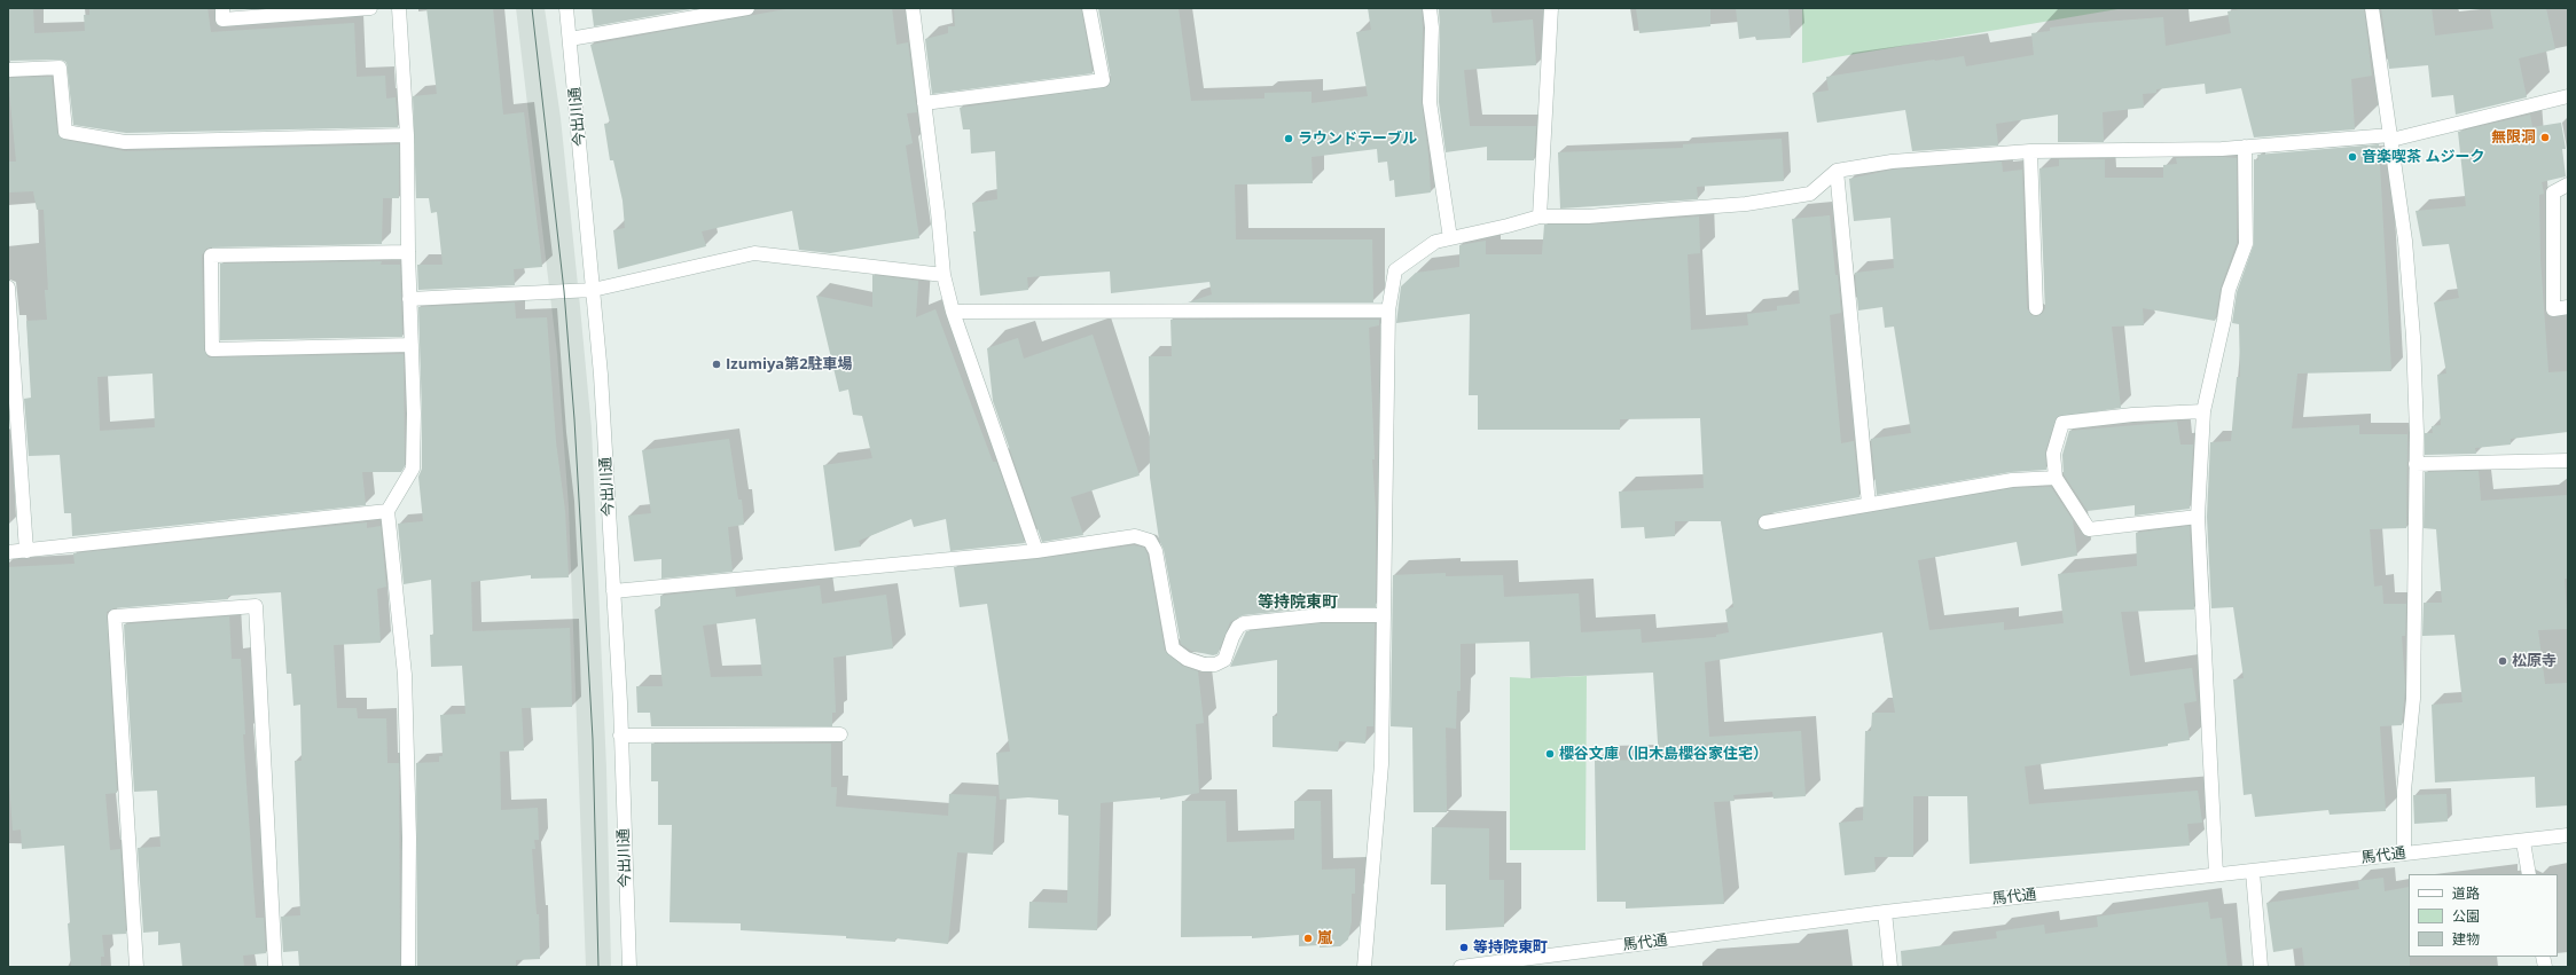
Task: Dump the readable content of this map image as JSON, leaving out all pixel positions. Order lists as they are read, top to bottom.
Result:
{
  "streets": {
    "street": ["今出川通", "馬代通"]
  },
  "districts": ["等持院東町"],
  "places": [
    "無限洞",
    "ラウンドテーブル",
    "音楽喫茶 ムジーク",
    "Izumiya第2駐車場",
    "松原寺",
    "櫻谷文庫（旧木島櫻谷家住宅）",
    "嵐",
    "等持院東町"
  ],
  "legend": ["道路", "公園", "建物"]
}
